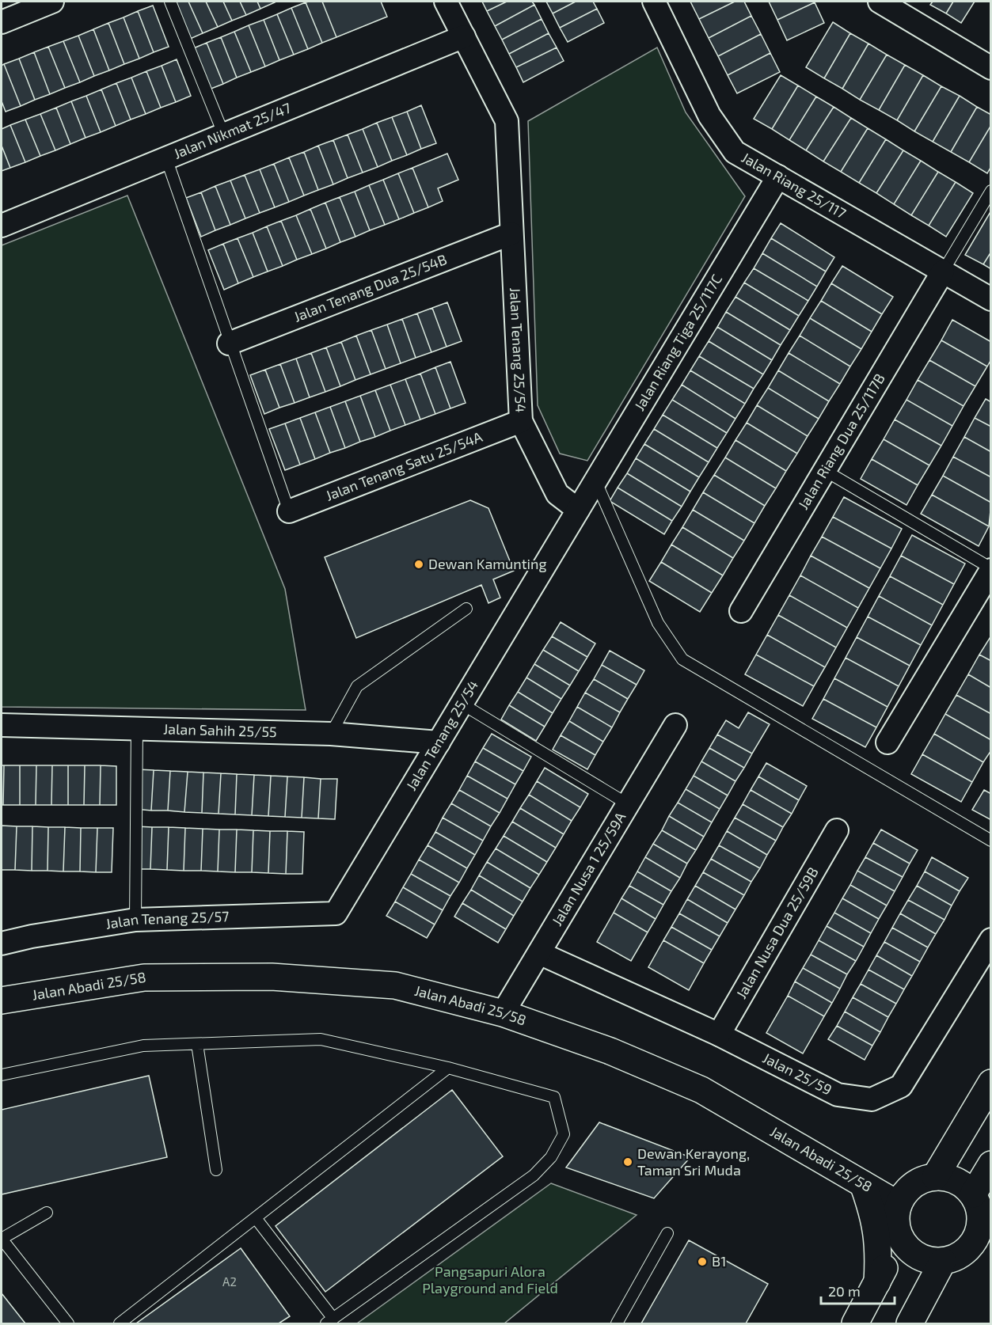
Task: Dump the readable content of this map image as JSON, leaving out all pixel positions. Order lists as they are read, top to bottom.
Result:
{
  "streets": {
    "street": [
      "Jalan Nikmat 25/47",
      "Jalan Riang 25/117",
      "Jalan Tenang Dua 25/54B",
      "Jalan Riang Tiga 25/117C",
      "Jalan Tenang 25/54",
      "Jalan Riang Dua 25/117B",
      "Jalan Tenang Satu 25/54A",
      "Jalan Sahih 25/55",
      "Jalan Nusa 1 25/59A",
      "Jalan Tenang 25/57",
      "Jalan Nusa Dua 25/59B",
      "Jalan Abadi 25/58",
      "Jalan 25/59"
    ]
  },
  "crossings": [
    ["Jalan Nikmat 25/47", "Jalan Tenang 25/54"],
    ["Jalan Riang 25/117", "Jalan Riang Tiga 25/117C"],
    ["Jalan Riang 25/117", "Jalan Riang Dua 25/117B"],
    ["Jalan Tenang Dua 25/54B", "Jalan Tenang 25/54"],
    ["Jalan Riang Tiga 25/117C", "Jalan Tenang 25/54"],
    ["Jalan Tenang 25/54", "Jalan Tenang Satu 25/54A"],
    ["Jalan Tenang 25/54", "Jalan Sahih 25/55"],
    ["Jalan Tenang 25/54", "Jalan Tenang 25/57"],
    ["Jalan Nusa 1 25/59A", "Jalan Abadi 25/58"],
    ["Jalan Nusa 1 25/59A", "Jalan 25/59"],
    ["Jalan Nusa Dua 25/59B", "Jalan 25/59"]
  ],
  "parks": ["Pangsapuri Alora Playground and Field"],
  "places": ["Dewan Kamunting", "Dewan Kerayong, Taman Sri Muda", "B1"],
  "house_numbers": ["A2"],
  "scale_bar": "20 m"
}
